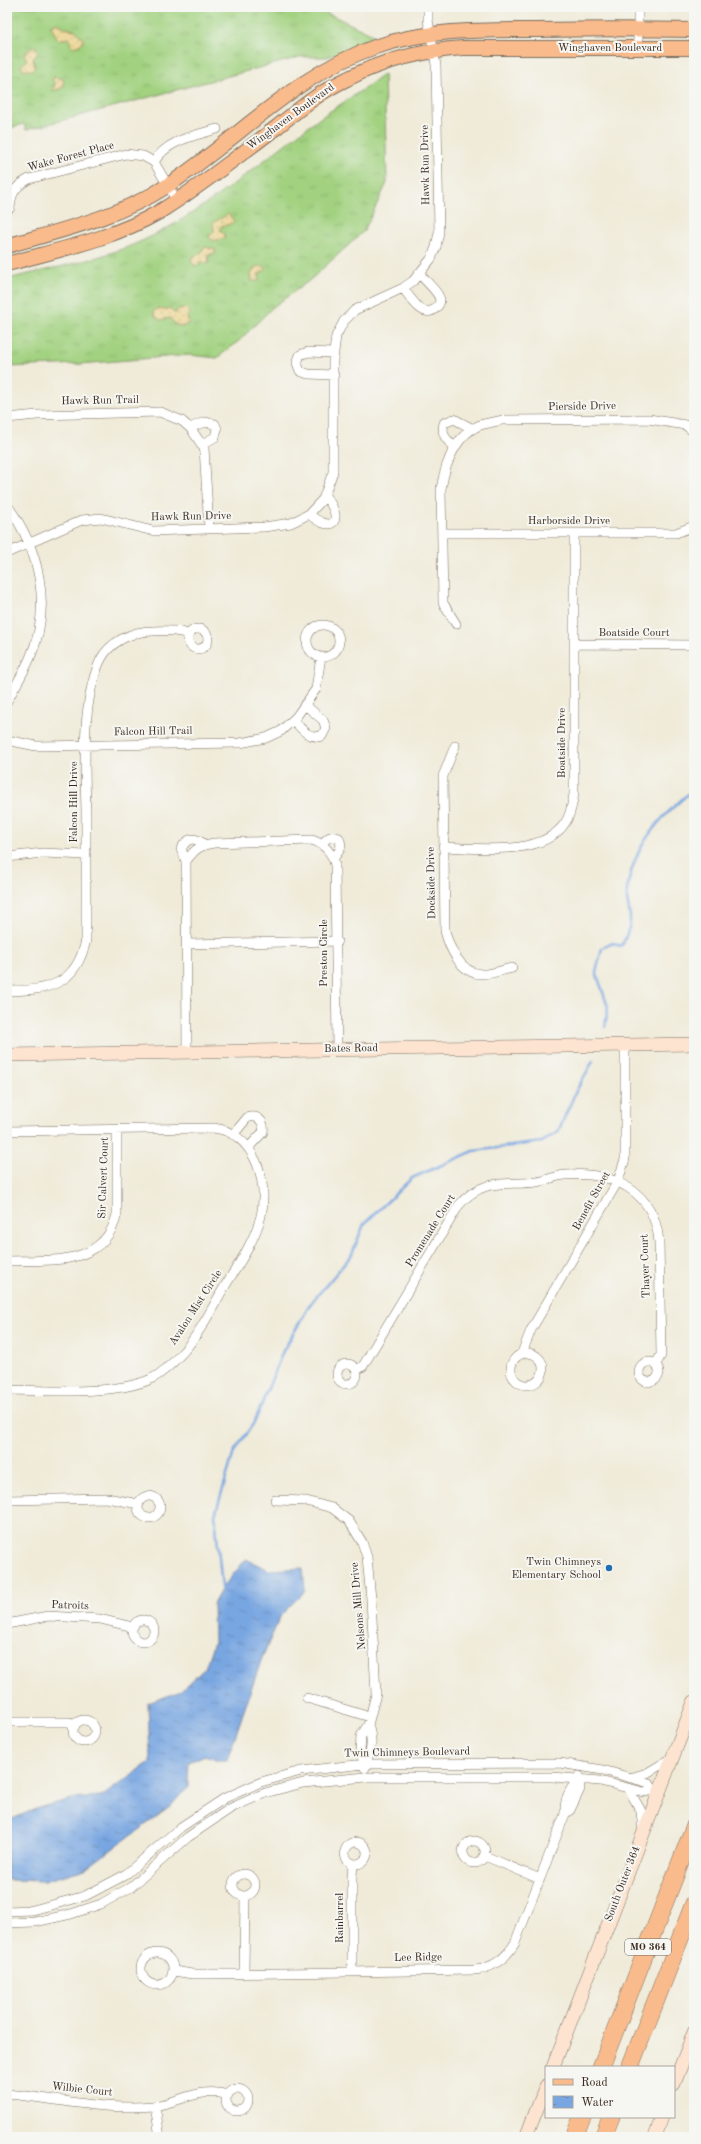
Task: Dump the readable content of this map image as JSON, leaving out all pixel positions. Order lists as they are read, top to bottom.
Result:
{
  "streets": {
    "highway": ["MO 364"],
    "main road": ["Winghaven Boulevard"],
    "street": [
      "Wake Forest Place",
      "Hawk Run Drive",
      "Hawk Run Trail",
      "Pierside Drive",
      "Harborside Drive",
      "Boatside Court",
      "Falcon Hill Trail",
      "Boatside Drive",
      "Falcon Hill Drive",
      "Dockside Drive",
      "Preston Circle",
      "Bates Road",
      "Sir Calvert Court",
      "Benefit Street",
      "Promenade Court",
      "Thayer Court",
      "Avalon Mist Circle",
      "Patroits",
      "Nelsons Mill Drive",
      "Twin Chimneys Boulevard",
      "South Outer 364",
      "Rainbarrel",
      "Lee Ridge",
      "Wilbie Court"
    ]
  },
  "crossings": [
    ["Winghaven Boulevard", "Hawk Run Drive"],
    ["Hawk Run Drive", "Hawk Run Trail"],
    ["Pierside Drive", "Harborside Drive"],
    ["Harborside Drive", "Boatside Drive"],
    ["Boatside Court", "Boatside Drive"],
    ["Falcon Hill Trail", "Falcon Hill Drive"],
    ["Boatside Drive", "Dockside Drive"],
    ["Preston Circle", "Bates Road"],
    ["Bates Road", "Benefit Street"],
    ["Sir Calvert Court", "Avalon Mist Circle"],
    ["Benefit Street", "Promenade Court"],
    ["Benefit Street", "Thayer Court"],
    ["Promenade Court", "Thayer Court"],
    ["Nelsons Mill Drive", "Twin Chimneys Boulevard"],
    ["Twin Chimneys Boulevard", "South Outer 364"],
    ["Twin Chimneys Boulevard", "Lee Ridge"],
    ["Rainbarrel", "Lee Ridge"]
  ],
  "places": ["Twin Chimneys Elementary School"],
  "legend": ["Road", "Water"]
}
